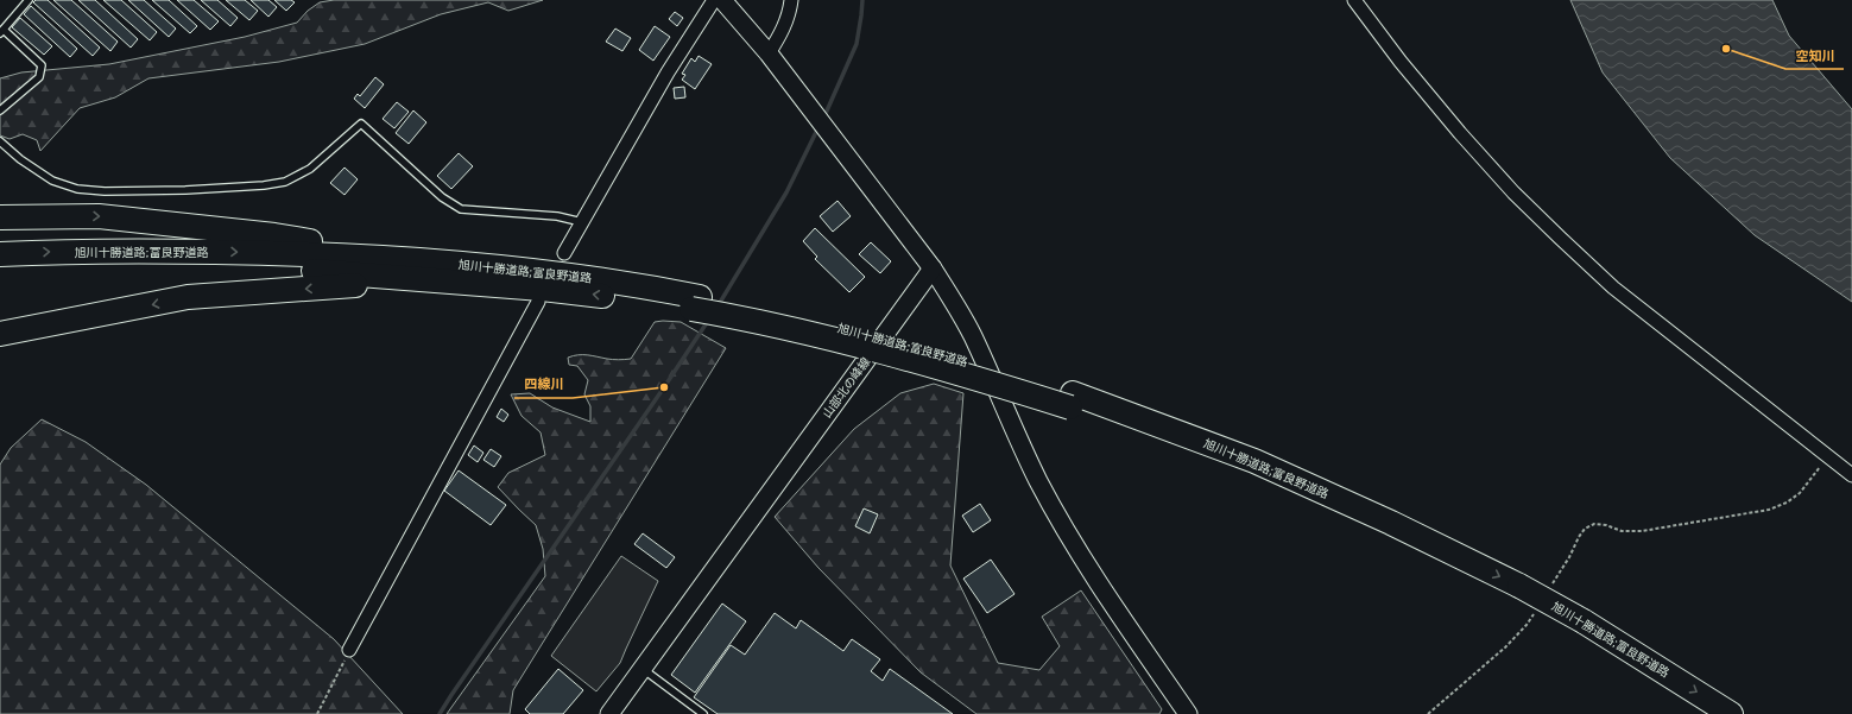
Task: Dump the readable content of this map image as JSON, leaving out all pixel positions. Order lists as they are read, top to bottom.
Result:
{
  "streets": {
    "highway": ["旭川十勝道路;富良野道路"],
    "main road": ["山部北の峰線"]
  },
  "places": ["空知川", "四線川"]
}
